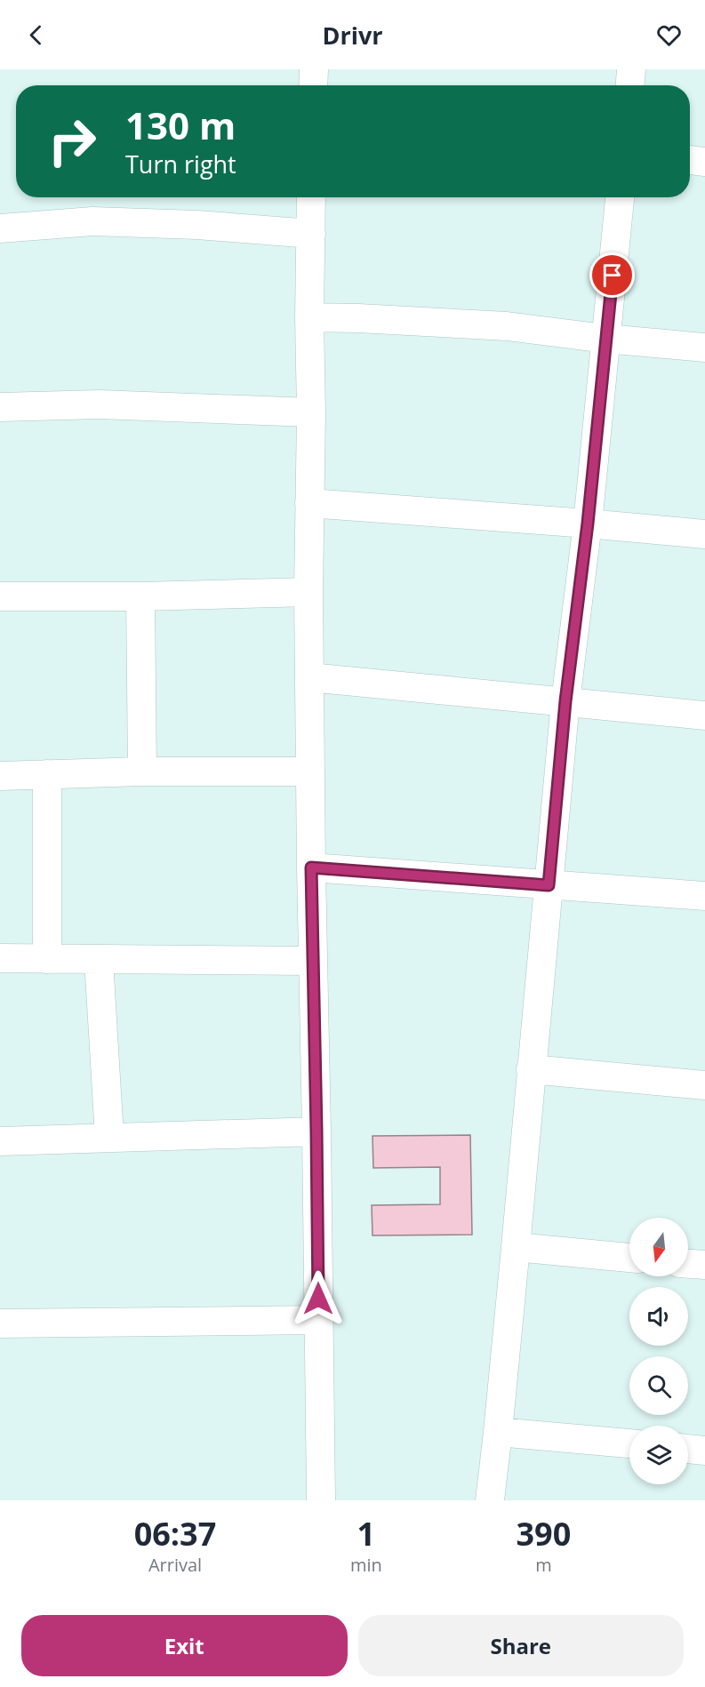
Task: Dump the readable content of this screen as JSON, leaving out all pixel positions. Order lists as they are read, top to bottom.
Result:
{
  "north": "bottom",
  "page": {
    "header": "Drivr",
    "turn": ["130 m", "Turn right"],
    "eta": [
      "06:37",
      "Arrival",
      "1",
      "min",
      "390",
      "m"
    ],
    "buttons": ["Exit", "Share"]
  }
}
